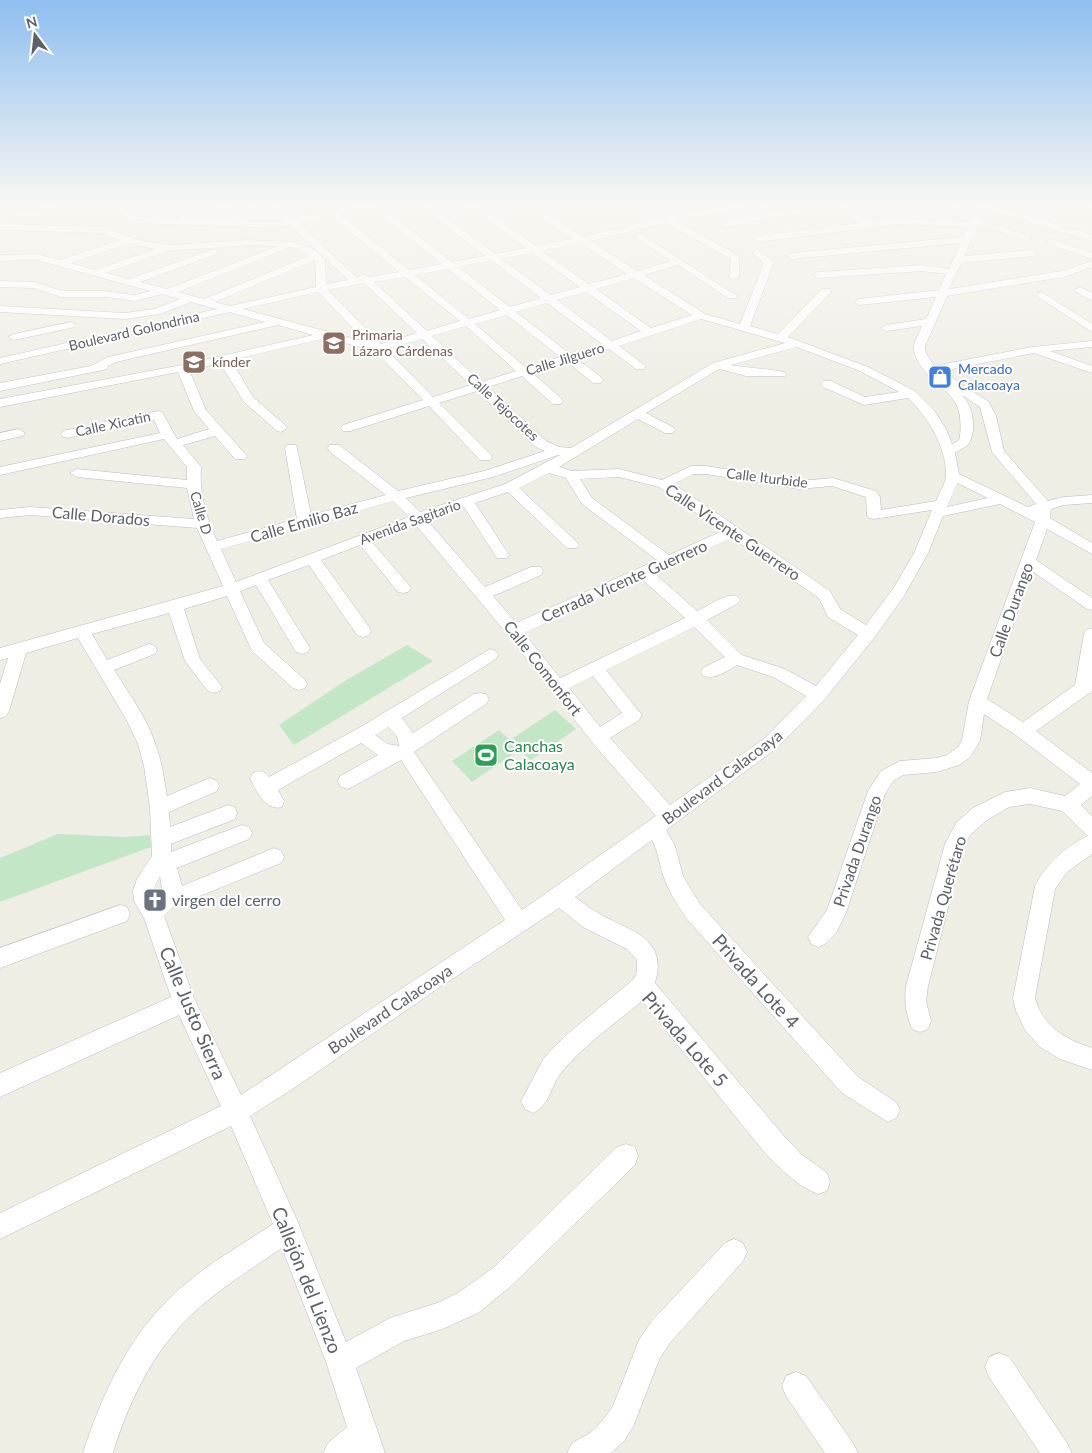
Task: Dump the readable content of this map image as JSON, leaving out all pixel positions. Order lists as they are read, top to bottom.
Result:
{
  "streets": {
    "street": [
      "Boulevard Golondrina",
      "Calle Jilguero",
      "Calle Tejocotes",
      "Calle Xicatin",
      "Calle Iturbide",
      "Calle D",
      "Calle Dorados",
      "Calle Emilio Baz",
      "Avenida Sagitario",
      "Calle Vicente Guerrero",
      "Cerrada Vicente Guerrero",
      "Calle Durango",
      "Calle Comonfort",
      "Boulevard Calacoaya",
      "Privada Durango",
      "Privada Querétaro",
      "Privada Lote 4",
      "Calle Justo Sierra",
      "Privada Lote 5",
      "Callejón del Lienzo"
    ]
  },
  "crossings": [
    ["Boulevard Golondrina", "Calle Tejocotes"],
    ["Calle Jilguero", "Calle Tejocotes"],
    ["Calle Tejocotes", "Calle Emilio Baz"],
    ["Calle Xicatin", "Calle D"],
    ["Calle Iturbide", "Calle Vicente Guerrero"],
    ["Calle Iturbide", "Boulevard Calacoaya"],
    ["Calle D", "Calle Dorados"],
    ["Calle D", "Calle Emilio Baz"],
    ["Calle D", "Avenida Sagitario"],
    ["Calle Emilio Baz", "Calle Comonfort"],
    ["Avenida Sagitario", "Calle Vicente Guerrero"],
    ["Avenida Sagitario", "Calle Comonfort"],
    ["Avenida Sagitario", "Calle Justo Sierra"],
    ["Calle Vicente Guerrero", "Cerrada Vicente Guerrero"],
    ["Calle Vicente Guerrero", "Boulevard Calacoaya"],
    ["Cerrada Vicente Guerrero", "Calle Comonfort"],
    ["Calle Durango", "Privada Durango"],
    ["Calle Comonfort", "Boulevard Calacoaya"],
    ["Calle Comonfort", "Privada Lote 4"],
    ["Boulevard Calacoaya", "Privada Lote 4"],
    ["Boulevard Calacoaya", "Calle Justo Sierra"],
    ["Boulevard Calacoaya", "Callejón del Lienzo"],
    ["Calle Justo Sierra", "Callejón del Lienzo"]
  ],
  "places": {
    "school or university": ["Primaria Lázaro Cárdenas", "kínder"],
    "shop": ["Mercado Calacoaya"],
    "sports": ["Canchas Calacoaya"],
    "church": ["virgen del cerro"]
  },
  "north": "top"
}
